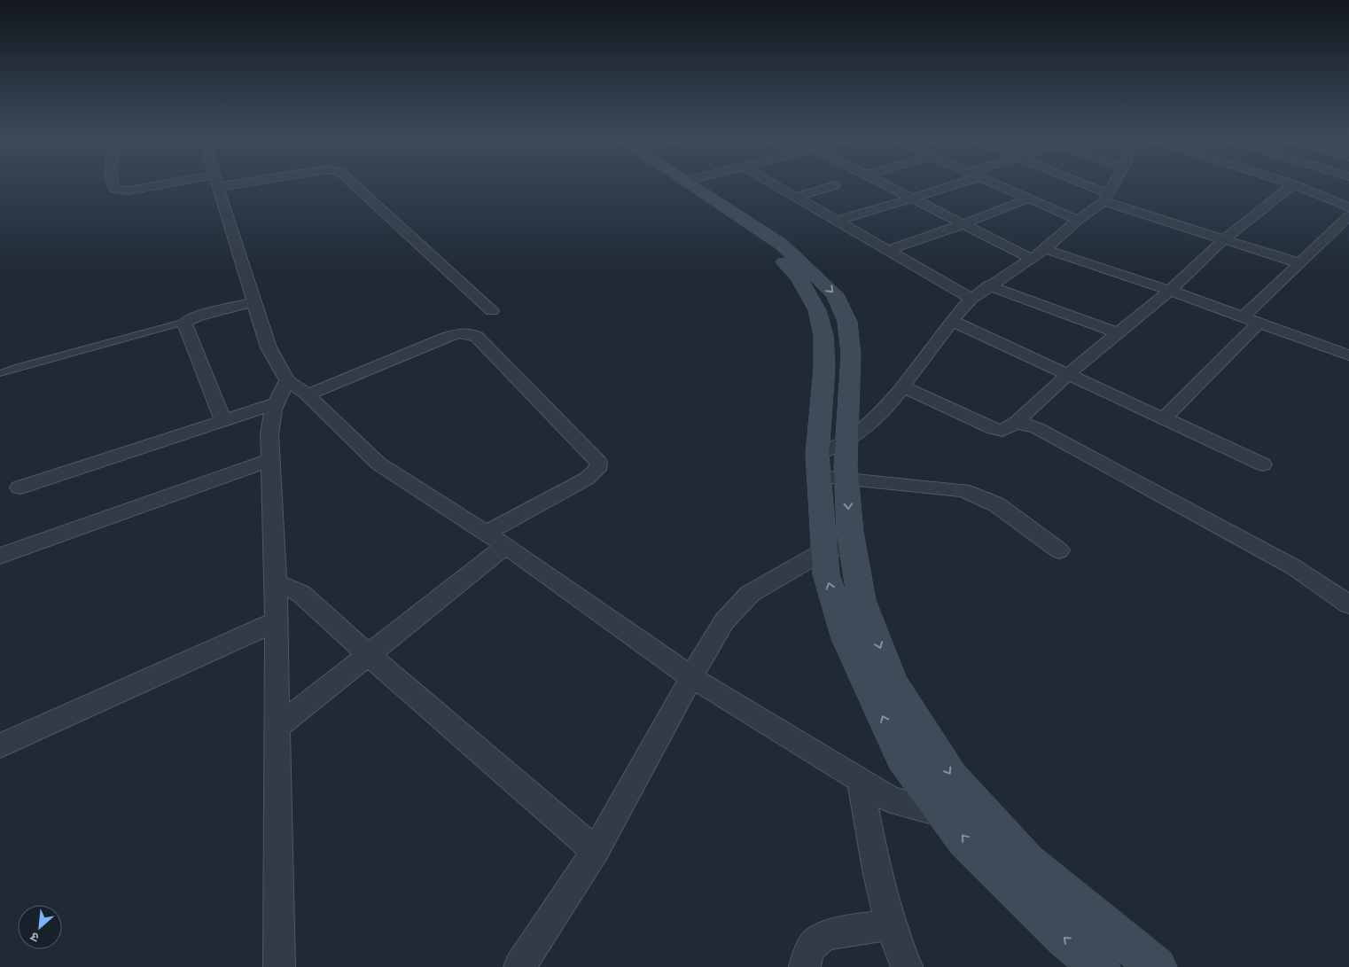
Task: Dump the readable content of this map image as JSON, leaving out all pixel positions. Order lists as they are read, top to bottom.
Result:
{
  "north": "bottom left"
}
